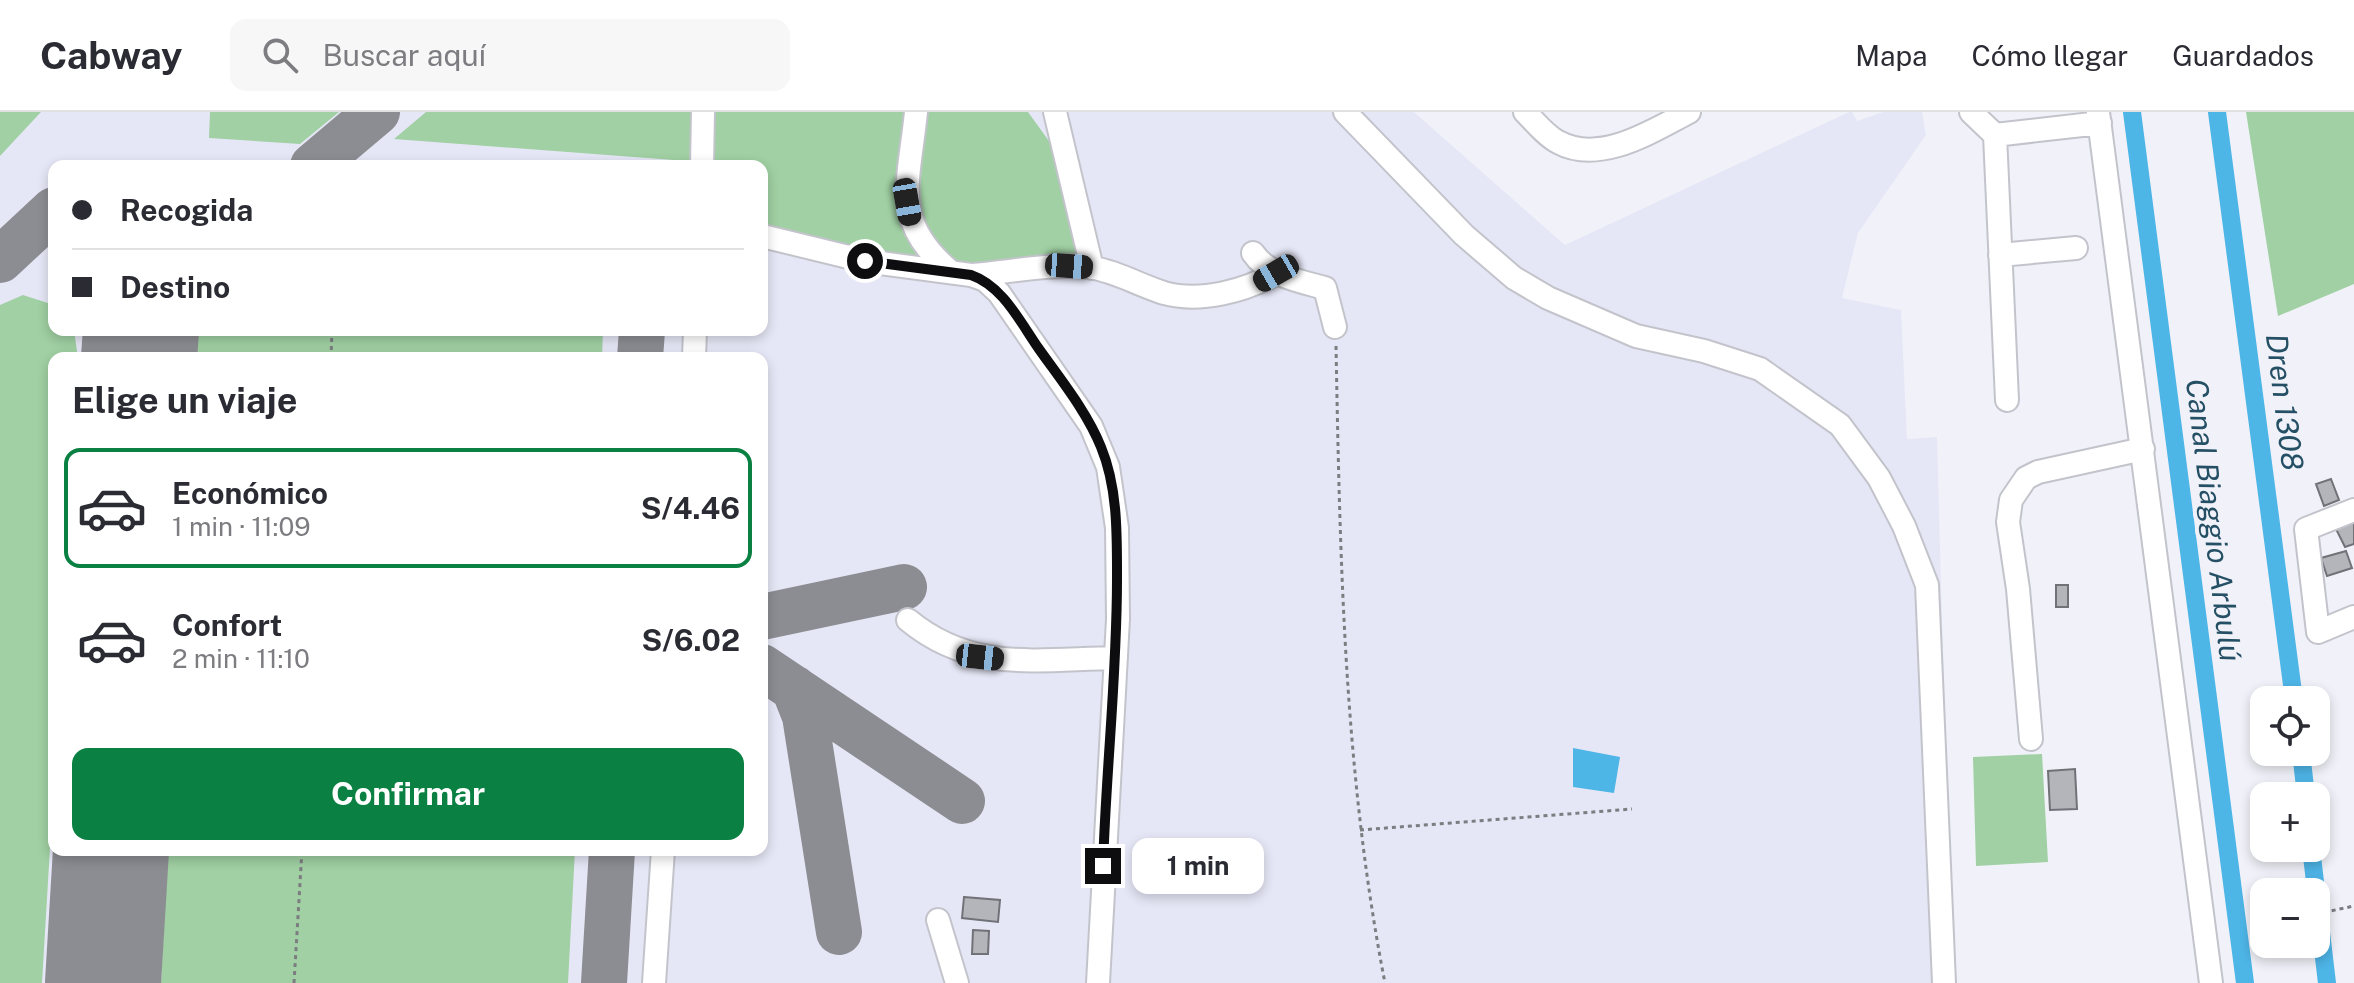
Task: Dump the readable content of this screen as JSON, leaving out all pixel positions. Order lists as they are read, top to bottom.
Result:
{
  "water": ["Dren 1308", "Canal Biaggio Arbulú"],
  "page": {
    "header": "Cabway",
    "search": "Buscar aquí",
    "nav": ["Mapa", "Cómo llegar", "Guardados"],
    "banner": ["Recogida", "Destino"],
    "heading": "Elige un viaje",
    "list": [
      {
        "name": "Económico",
        "note": "1 min · 11:09",
        "value": "S/4.46"
      },
      {
        "name": "Confort",
        "note": "2 min · 11:10",
        "value": "S/6.02"
      }
    ],
    "map_buttons": ["+", "−"],
    "buttons": "Confirmar",
    "bubble": "1 min"
  }
}
